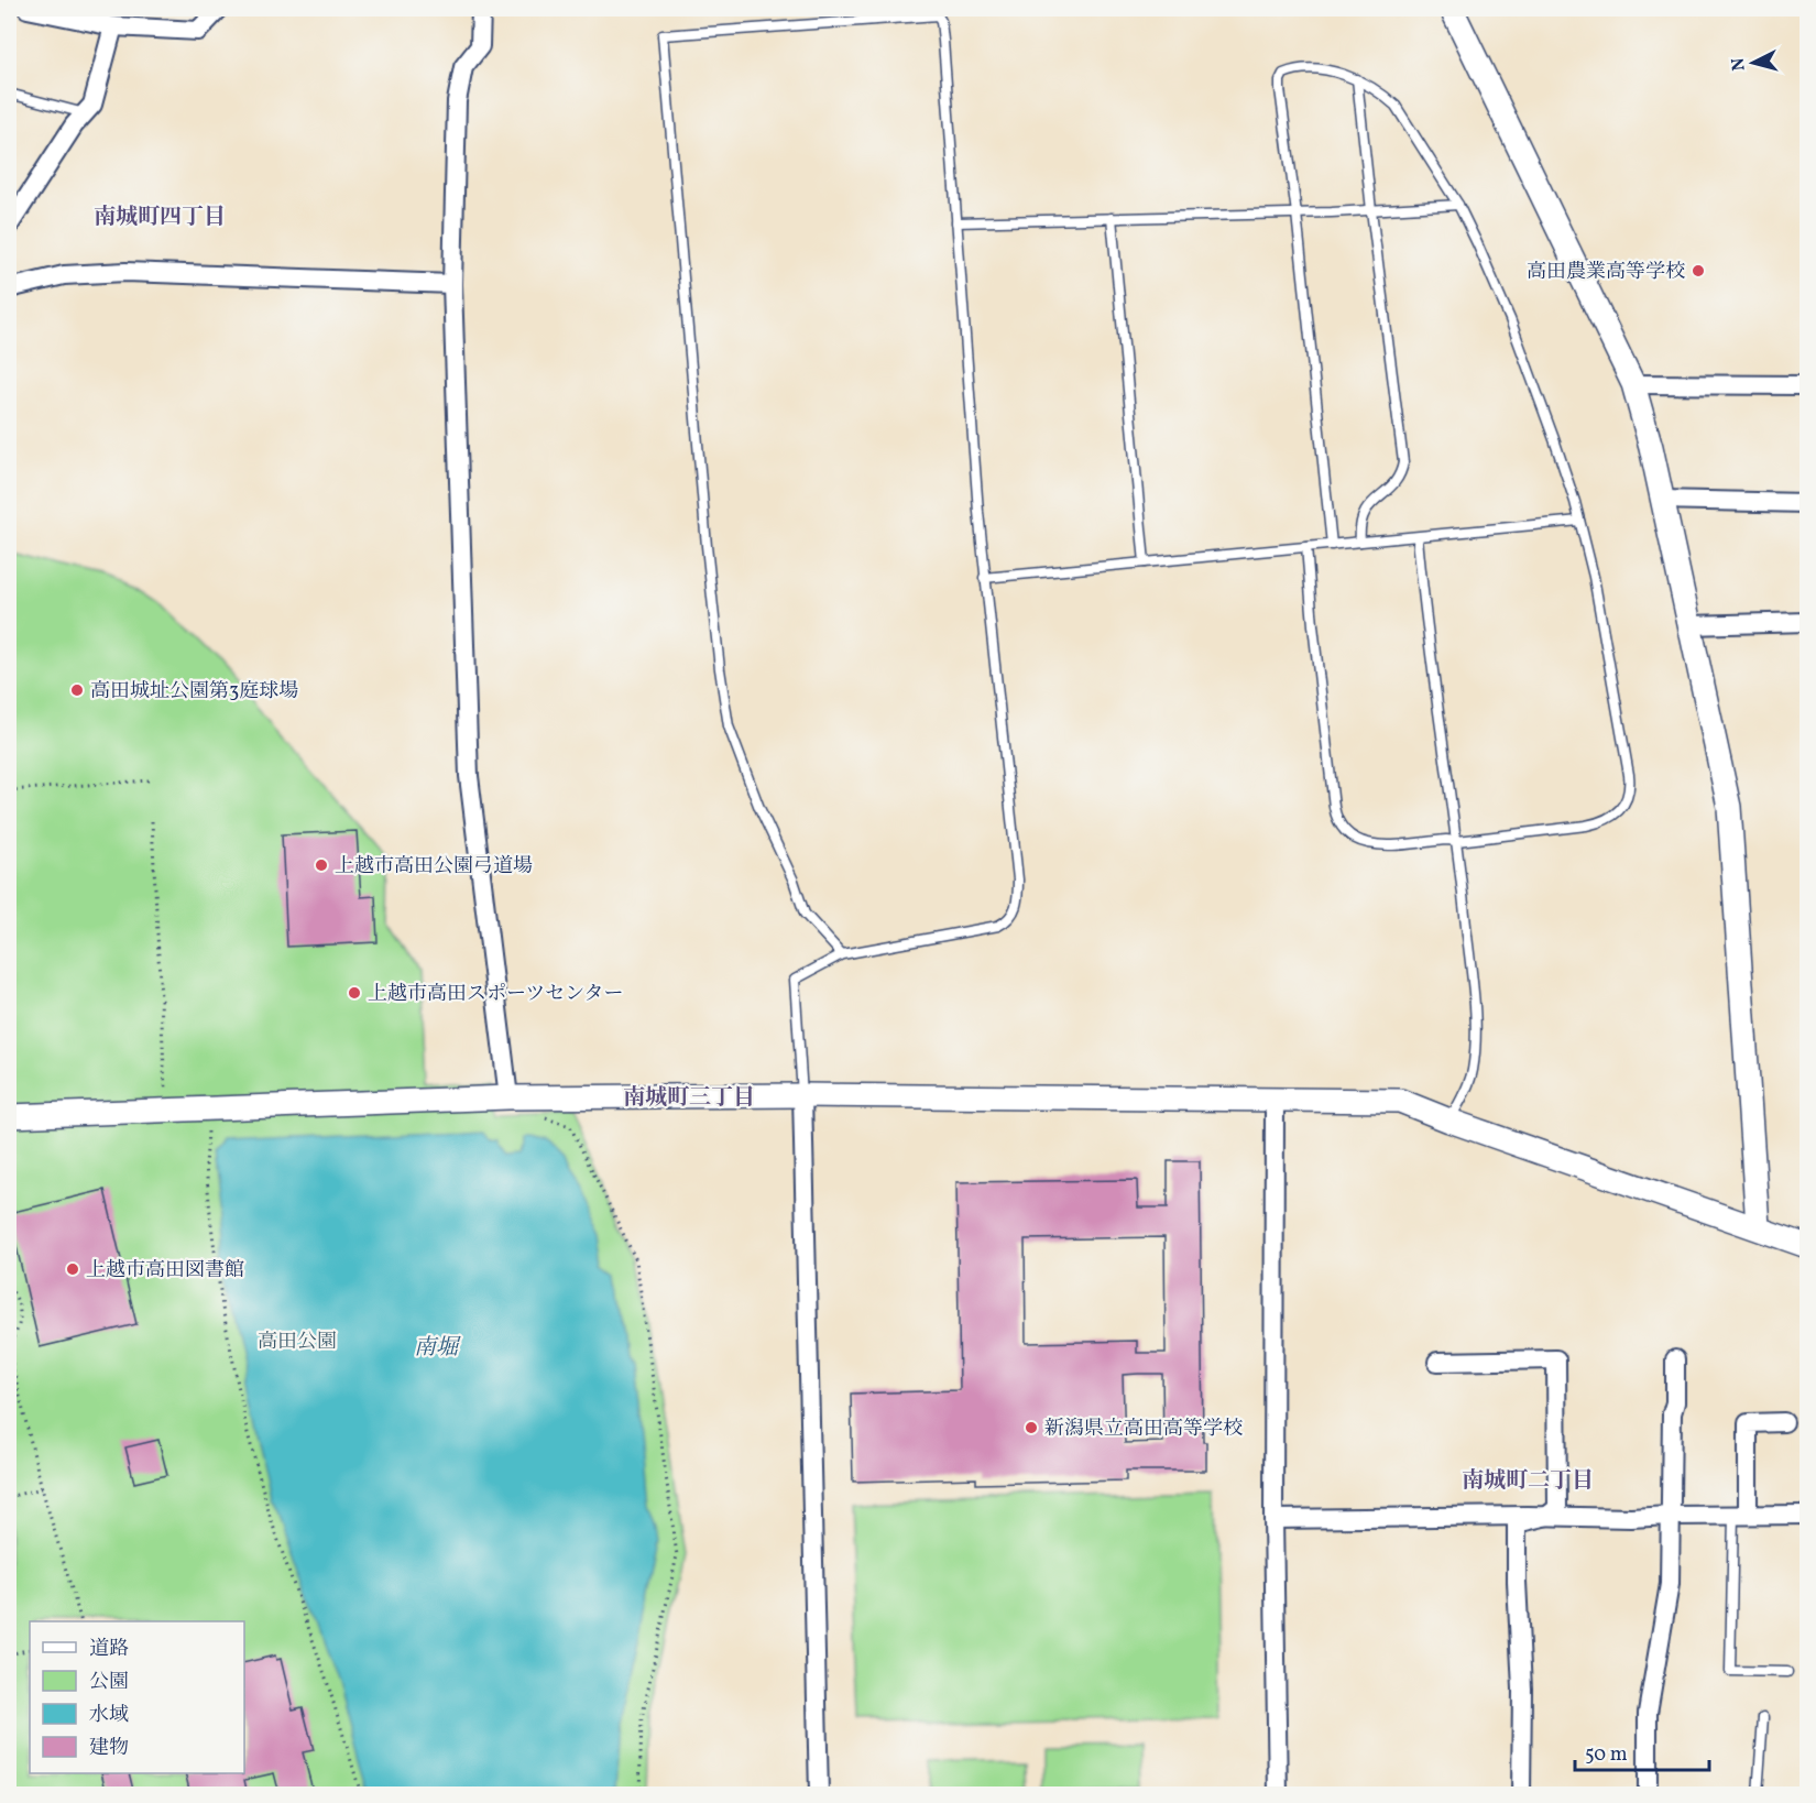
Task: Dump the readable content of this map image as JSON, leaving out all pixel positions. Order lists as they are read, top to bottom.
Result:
{
  "districts": ["南城町四丁目", "南城町三丁目", "南城町二丁目"],
  "water": ["南堀"],
  "parks": ["高田公園"],
  "places": [
    "高田農業高等学校",
    "高田城址公園第3庭球場",
    "上越市高田公園弓道場",
    "上越市高田スポーツセンター",
    "上越市高田図書館",
    "新潟県立高田高等学校"
  ],
  "legend": [
    "道路",
    "公園",
    "水域",
    "建物"
  ],
  "scale_bar": "50 m",
  "north": "left"
}
